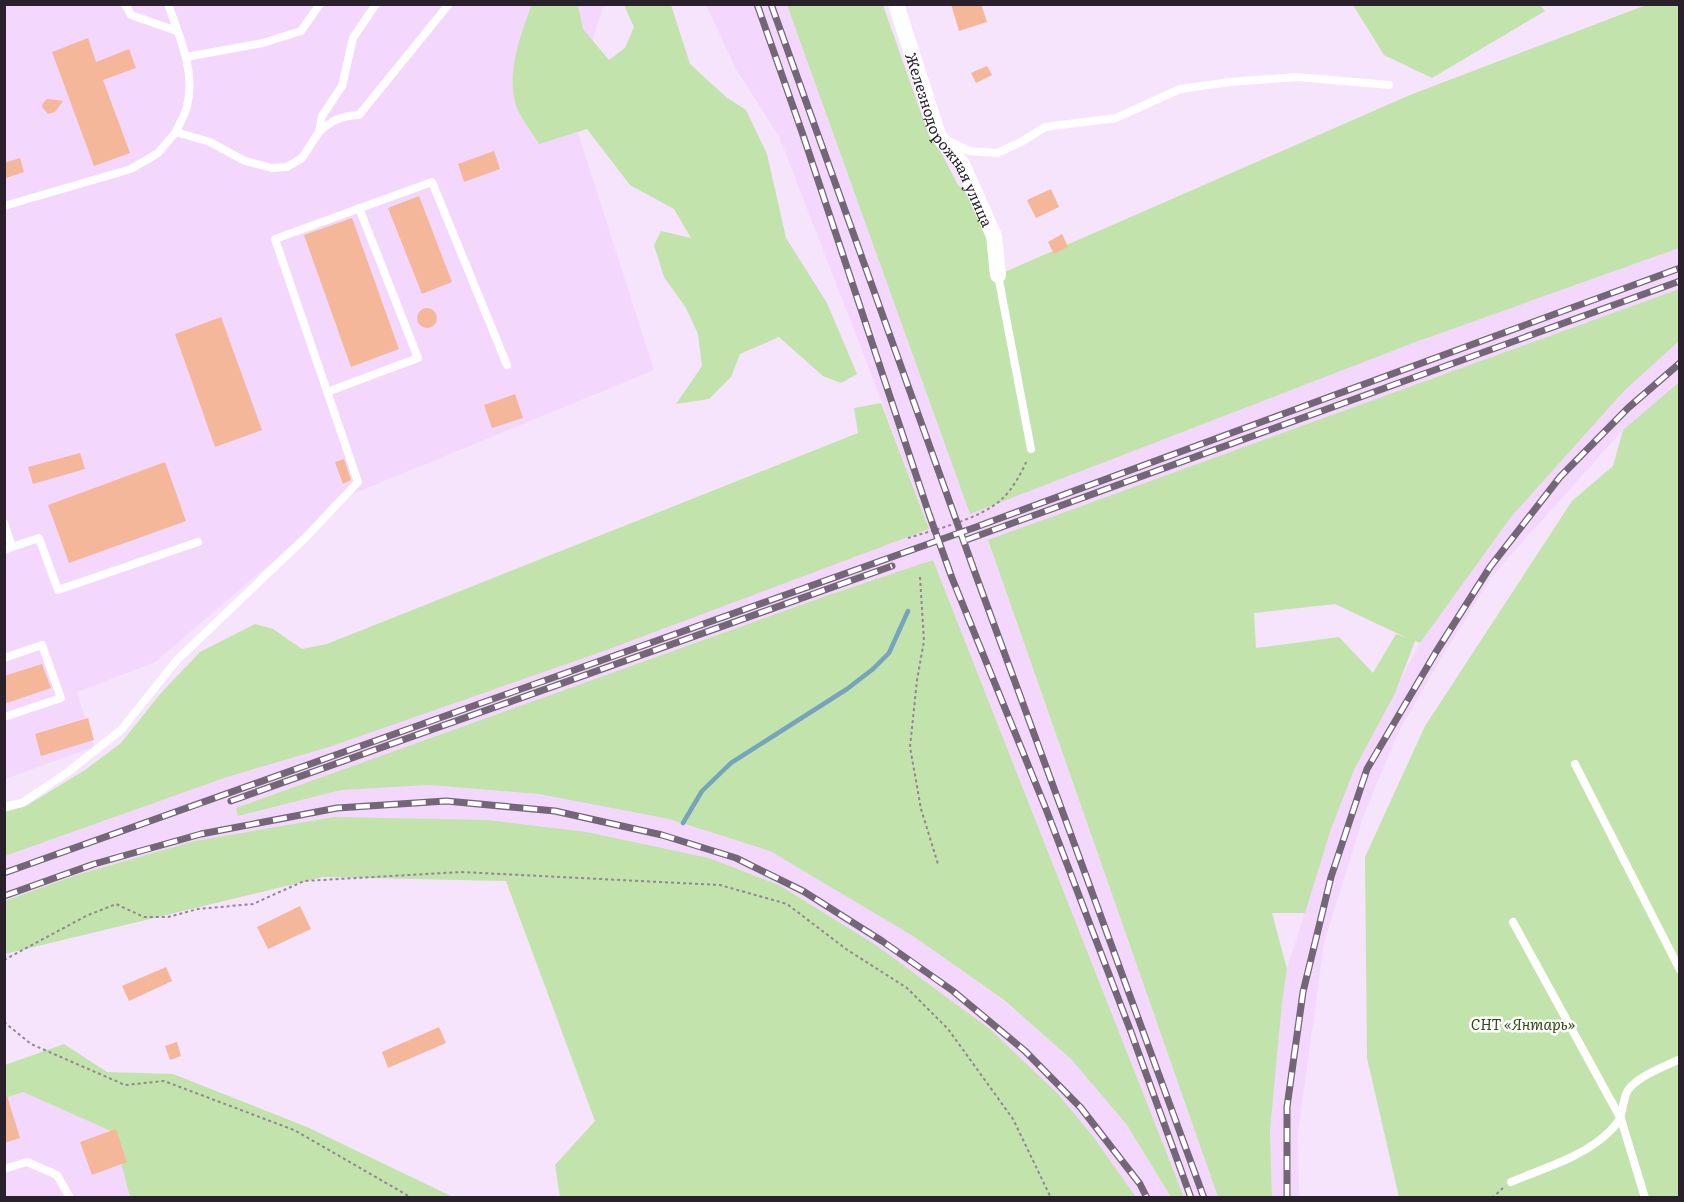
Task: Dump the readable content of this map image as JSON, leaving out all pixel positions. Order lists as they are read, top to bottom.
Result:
{
  "streets": {
    "street": ["Железнодорожная улица"]
  },
  "parks": ["СНТ «Янтарь»"]
}
